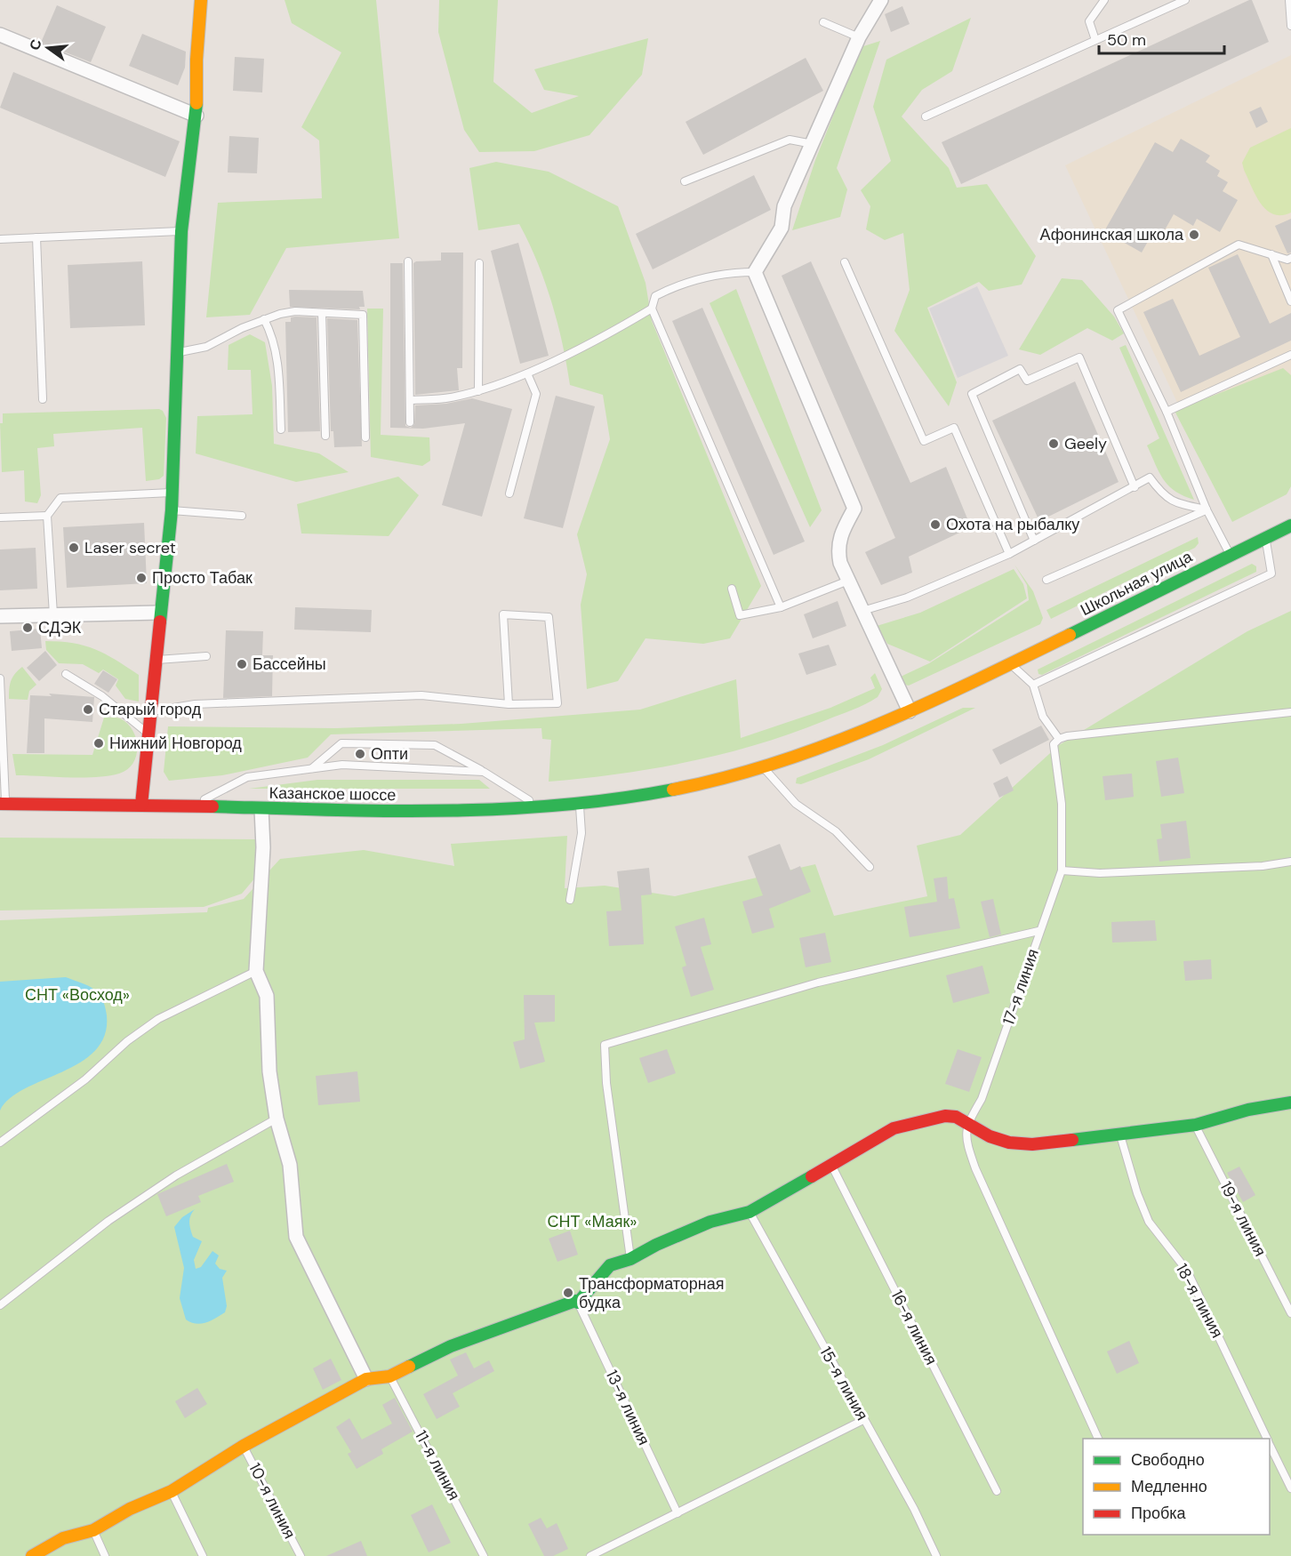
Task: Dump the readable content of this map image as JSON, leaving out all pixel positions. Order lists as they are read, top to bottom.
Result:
{
  "streets": {
    "street": ["Школьная улица", "Казанское шоссе"],
    "lane": [
      "17-я линия",
      "19-я линия",
      "18-я линия",
      "16-я линия",
      "15-я линия",
      "13-я линия",
      "11-я линия",
      "10-я линия"
    ]
  },
  "crossings": [
    ["Школьная улица", "Казанское шоссе"]
  ],
  "parks": ["СНТ «Восход»", "СНТ «Маяк»"],
  "places": [
    "Афонинская школа",
    "Geely",
    "Охота на рыбалку",
    "Laser secret",
    "Просто Табак",
    "СДЭК",
    "Бассейны",
    "Старый город",
    "Нижний Новгород",
    "Опти",
    "Трансформаторная будка"
  ],
  "legend": ["Свободно", "Медленно", "Пробка"],
  "scale_bar": "50 m",
  "north": "left"
}
